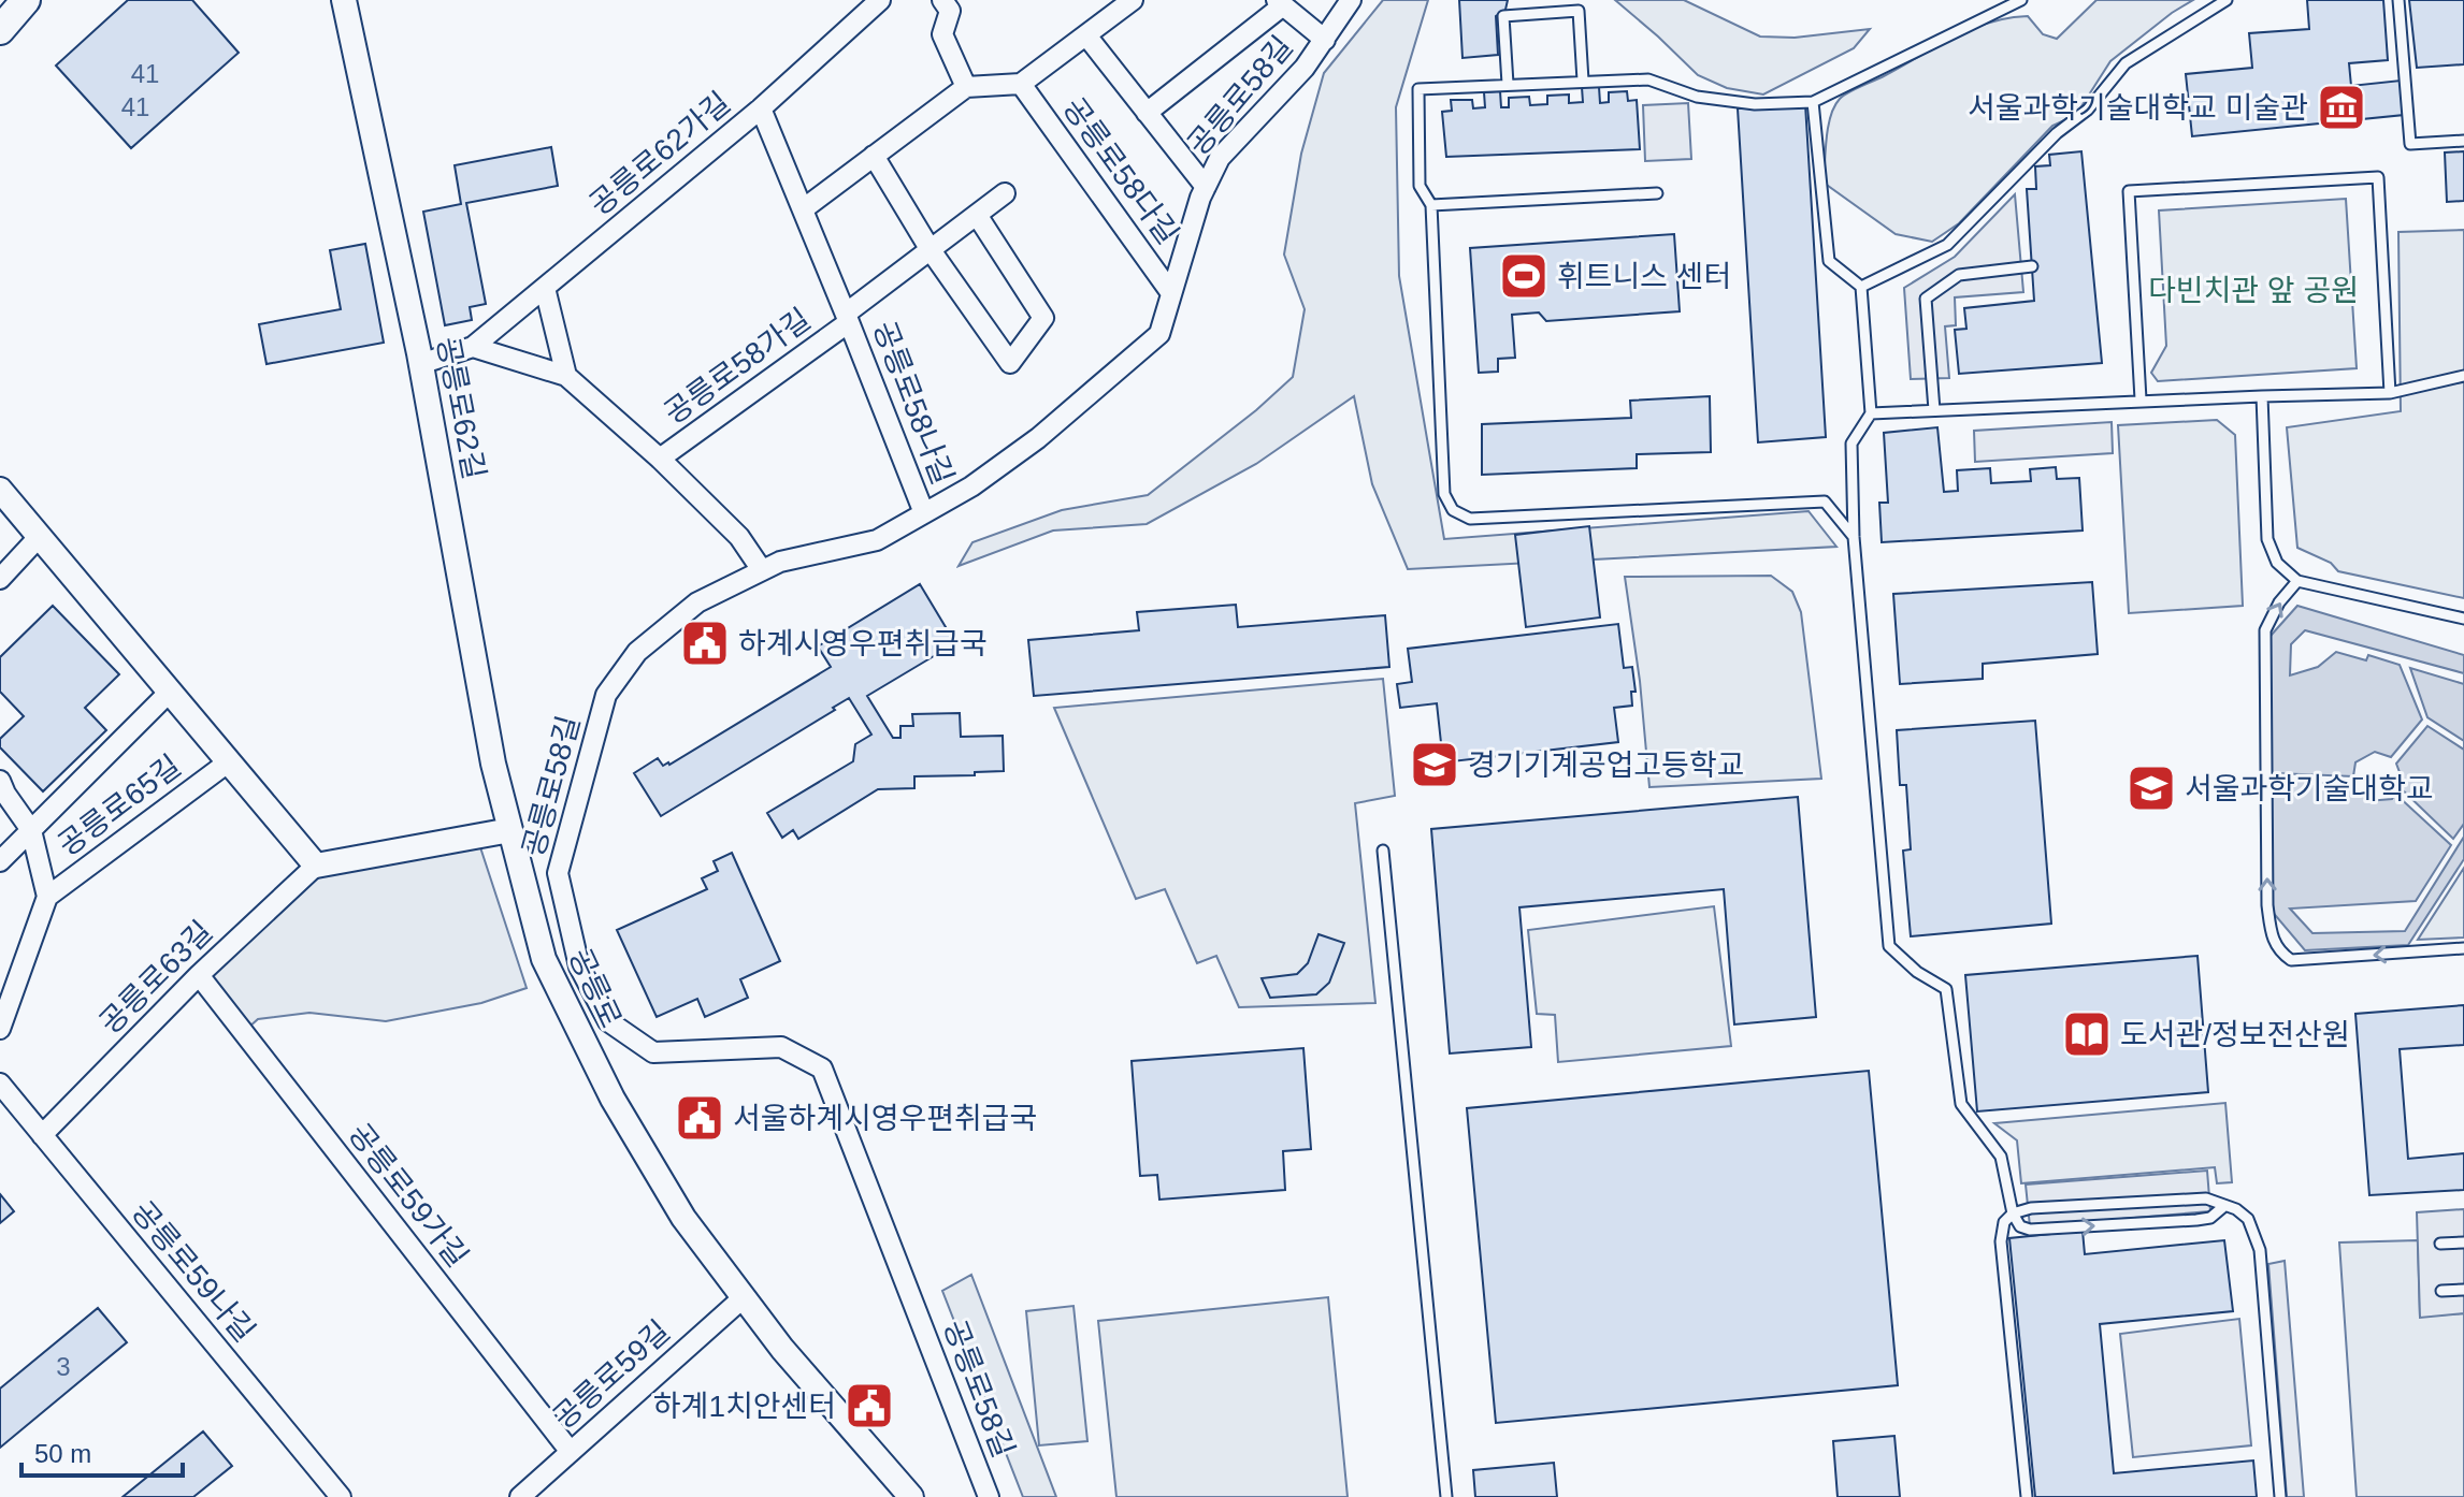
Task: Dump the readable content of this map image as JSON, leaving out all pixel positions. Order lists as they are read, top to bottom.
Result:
{
  "streets": {
    "street": [
      "공릉로58길",
      "공릉로62가길",
      "공릉로58다길",
      "공릉로58가길",
      "공릉로58나길",
      "공릉로62길",
      "공릉로65길",
      "공릉로63길",
      "공릉로",
      "공릉로59가길",
      "공릉로59나길",
      "공릉로59길"
    ]
  },
  "crossings": [
    ["공릉로58길", "공릉로58다길"],
    ["공릉로58길", "공릉로58가길"],
    ["공릉로58길", "공릉로58나길"],
    ["공릉로62가길", "공릉로58나길"],
    ["공릉로62가길", "공릉로62길"],
    ["공릉로58가길", "공릉로58나길"],
    ["공릉로62길", "공릉로"],
    ["공릉로63길", "공릉로59가길"],
    ["공릉로63길", "공릉로59나길"],
    ["공릉로", "공릉로59길"],
    ["공릉로59가길", "공릉로59길"]
  ],
  "parks": ["다빈치관 앞 공원"],
  "places": {
    "museum": ["서울과학기술대학교 미술관"],
    "sports": ["휘트니스 센터"],
    "public building": ["하계시영우편취급국", "서울하계시영우편취급국", "하계1치안센터"],
    "school or university": ["경기기계공업고등학교", "서울과학기술대학교"],
    "library": ["도서관/정보전산원"]
  },
  "house_numbers": ["41", "41", "3"],
  "scale_bar": "50 m"
}
